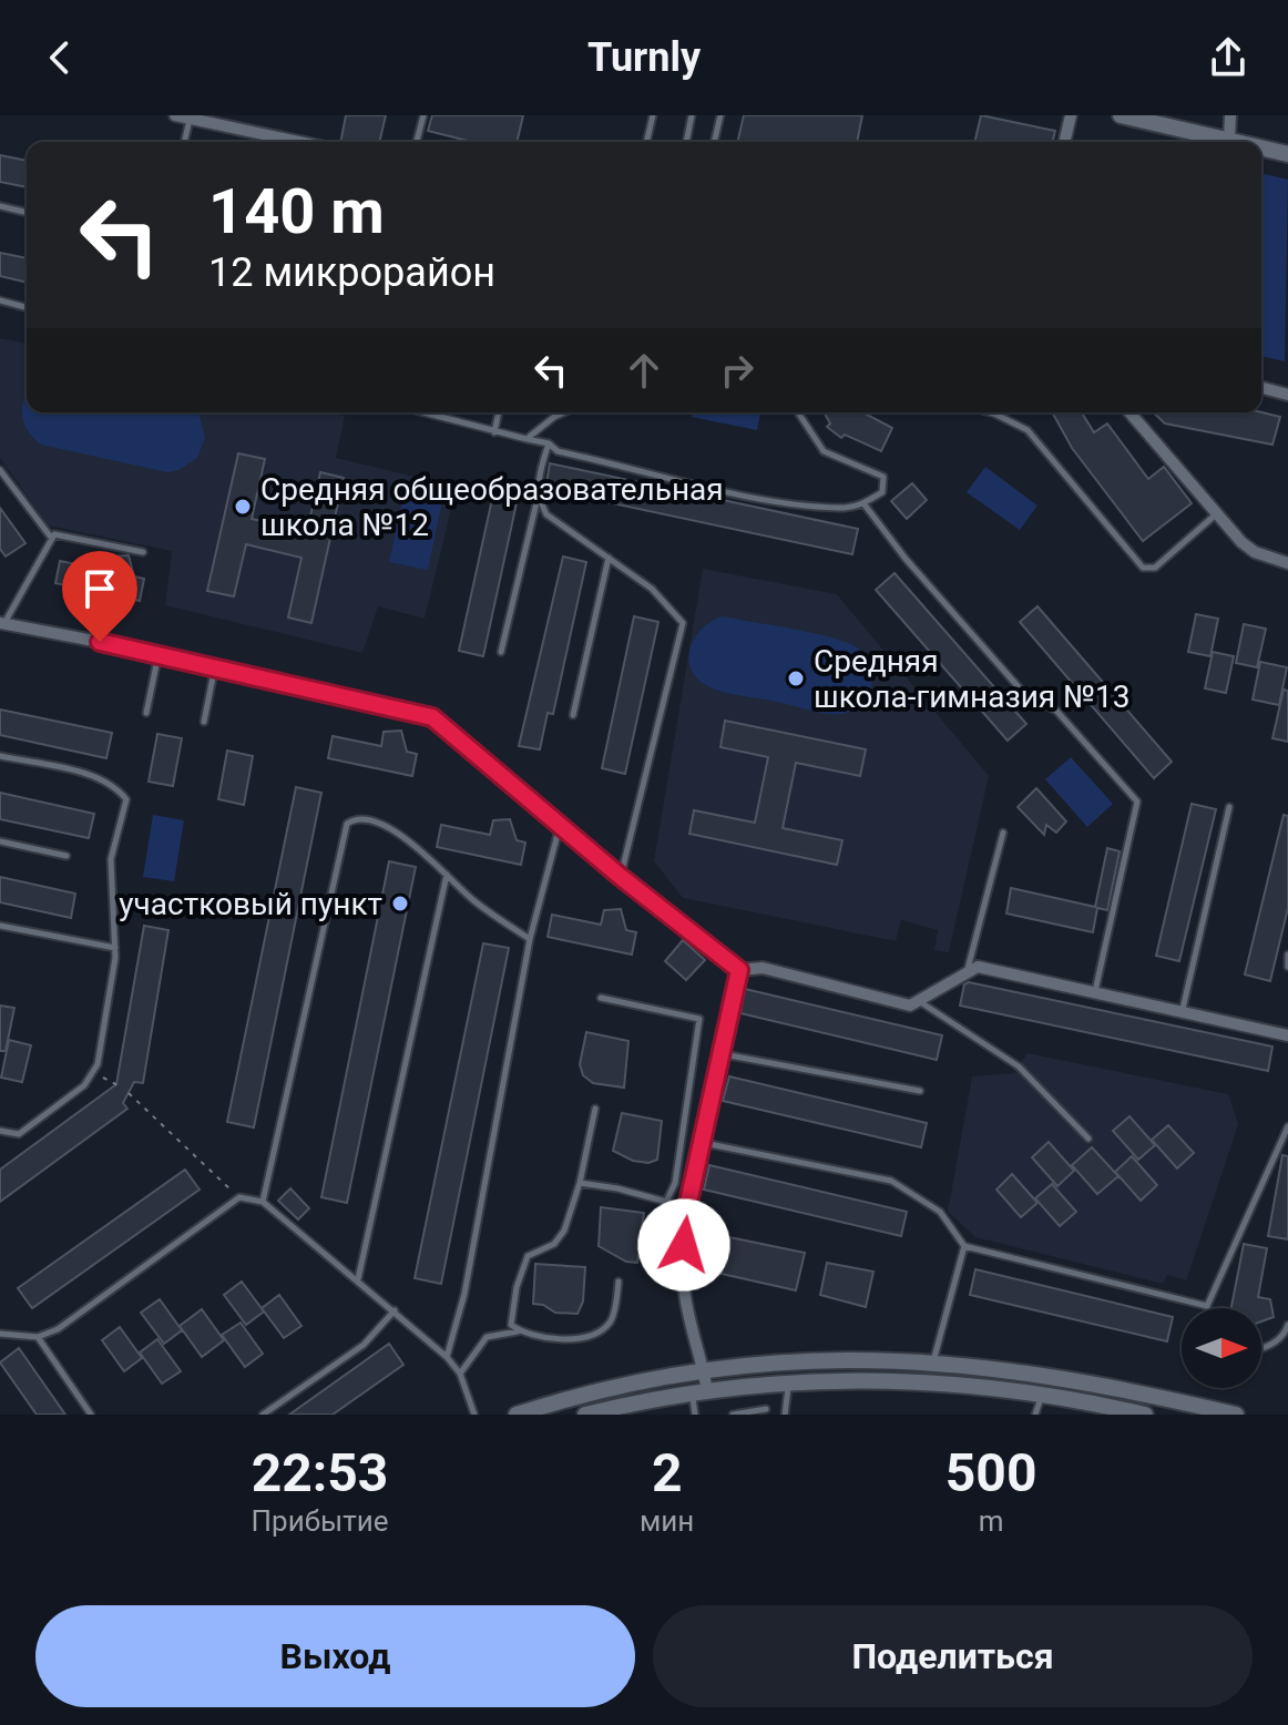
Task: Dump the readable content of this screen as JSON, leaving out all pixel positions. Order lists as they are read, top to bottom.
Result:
{
  "places": ["Средняя общеобразовательная школа №12", "Средняя школа-гимназия №13", "участковый пункт"],
  "north": "right",
  "page": {
    "header": "Turnly",
    "turn": ["140 m", "12 микрорайон"],
    "eta": [
      "22:53",
      "Прибытие",
      "2",
      "мин",
      "500",
      "m"
    ],
    "buttons": ["Выход", "Поделиться"]
  }
}
